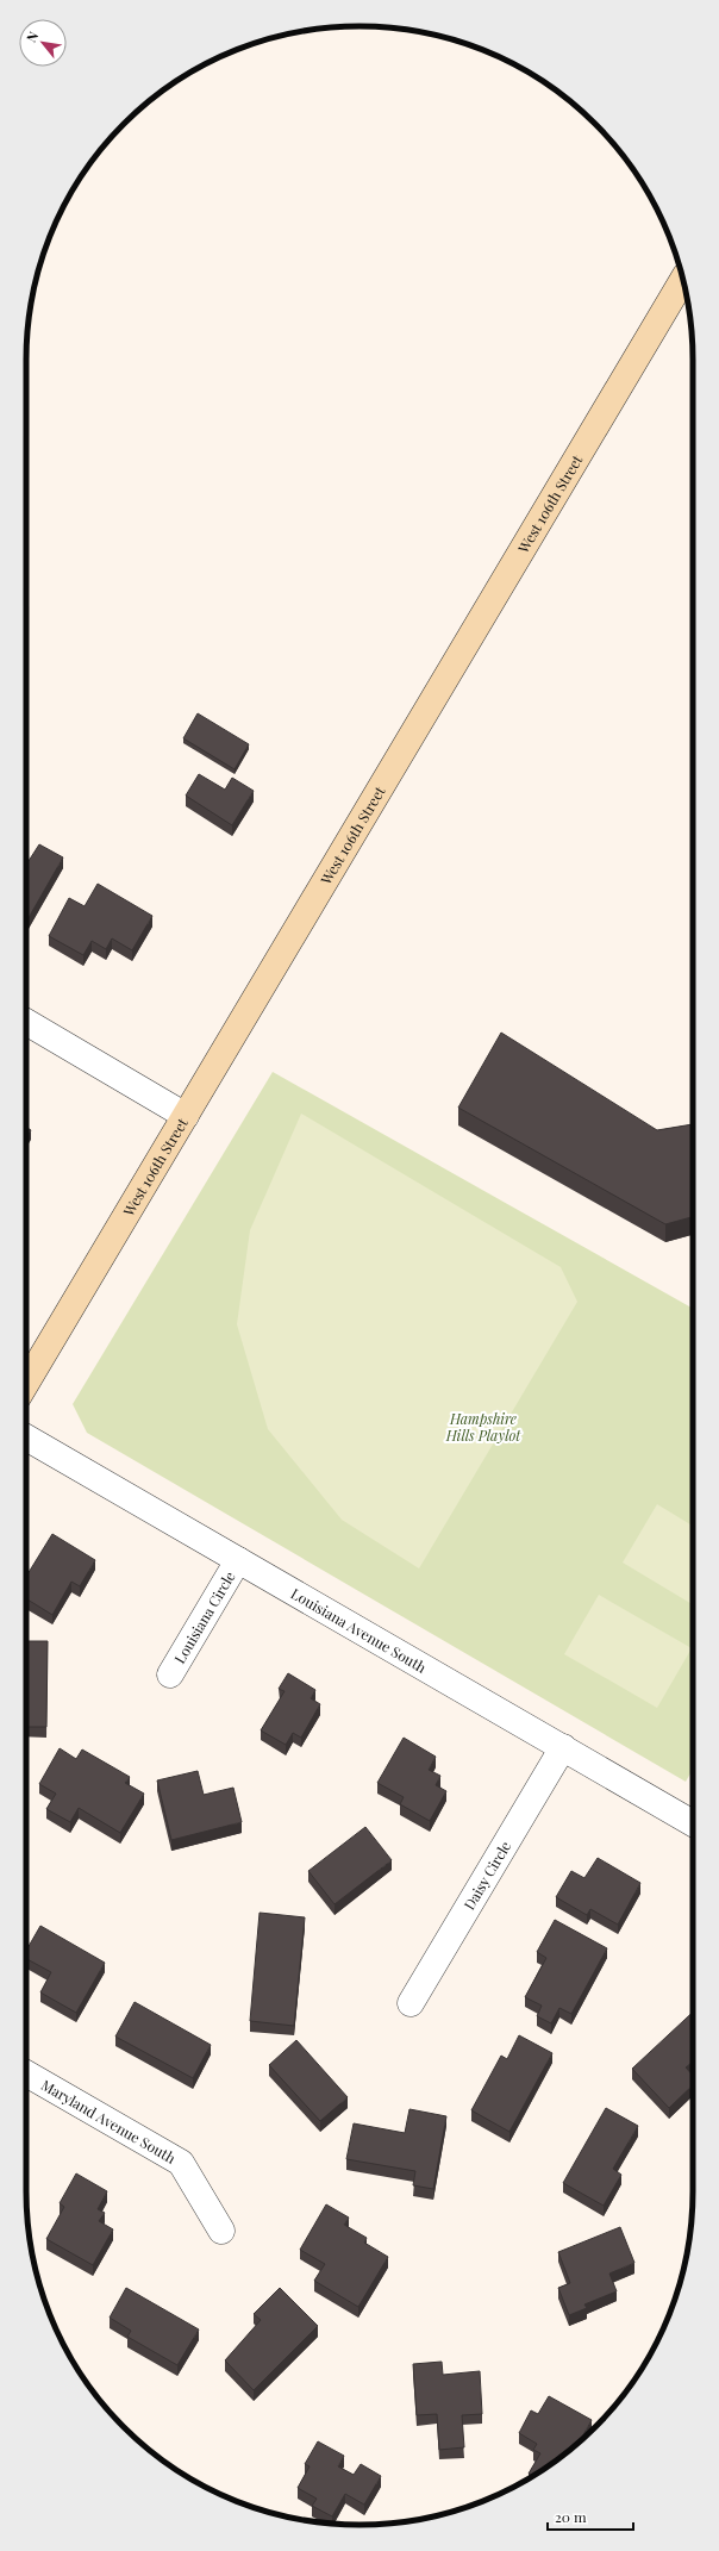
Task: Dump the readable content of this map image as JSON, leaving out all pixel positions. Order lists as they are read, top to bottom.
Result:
{
  "streets": {
    "street": [
      "West 106th Street",
      "Louisiana Circle",
      "Louisiana Avenue South",
      "Daisy Circle",
      "Maryland Avenue South"
    ]
  },
  "crossings": [
    ["Louisiana Circle", "Louisiana Avenue South"],
    ["Louisiana Avenue South", "Daisy Circle"]
  ],
  "parks": ["Hampshire Hills Playlot"],
  "scale_bar": "20 m",
  "north": "top left"
}
